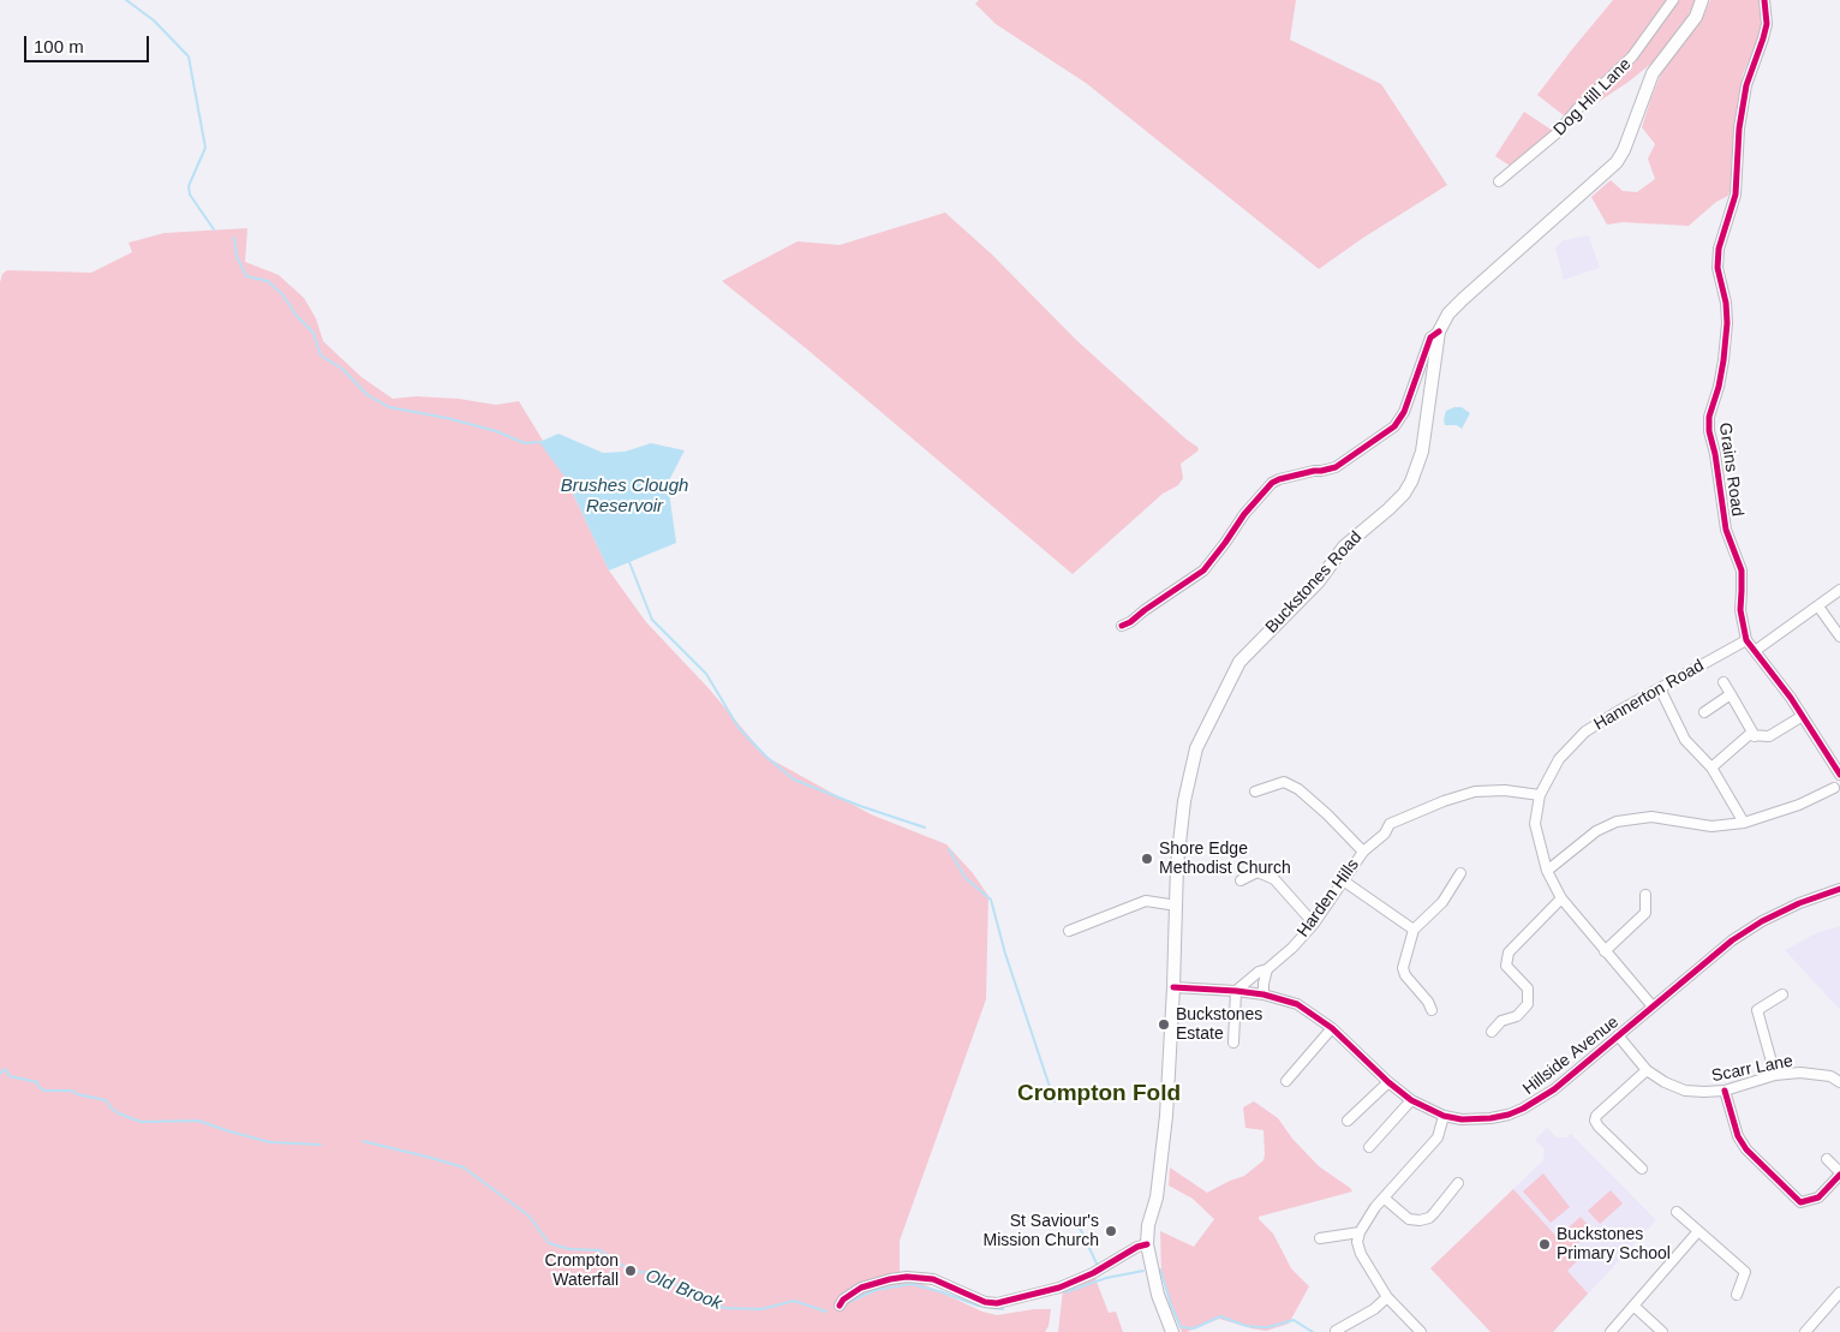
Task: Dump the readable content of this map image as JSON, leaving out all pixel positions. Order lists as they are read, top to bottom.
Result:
{
  "streets": {
    "main road": ["Buckstones Road"],
    "street": [
      "Dog Hill Lane",
      "Grains Road",
      "Hannerton Road",
      "Harden Hills",
      "Hillside Avenue",
      "Scarr Lane"
    ]
  },
  "crossings": [
    ["Grains Road", "Hannerton Road"],
    ["Buckstones Road", "Hillside Avenue"],
    ["Hannerton Road", "Harden Hills"],
    ["Hannerton Road", "Hillside Avenue"],
    ["Harden Hills", "Hillside Avenue"],
    ["Hillside Avenue", "Scarr Lane"]
  ],
  "districts": ["Crompton Fold"],
  "water": ["Brushes Clough Reservoir", "Old Brook"],
  "places": [
    "Shore Edge Methodist Church",
    "Buckstones Estate",
    "St Saviour's Mission Church",
    "Buckstones Primary School",
    "Crompton Waterfall"
  ],
  "scale_bar": "100 m"
}
